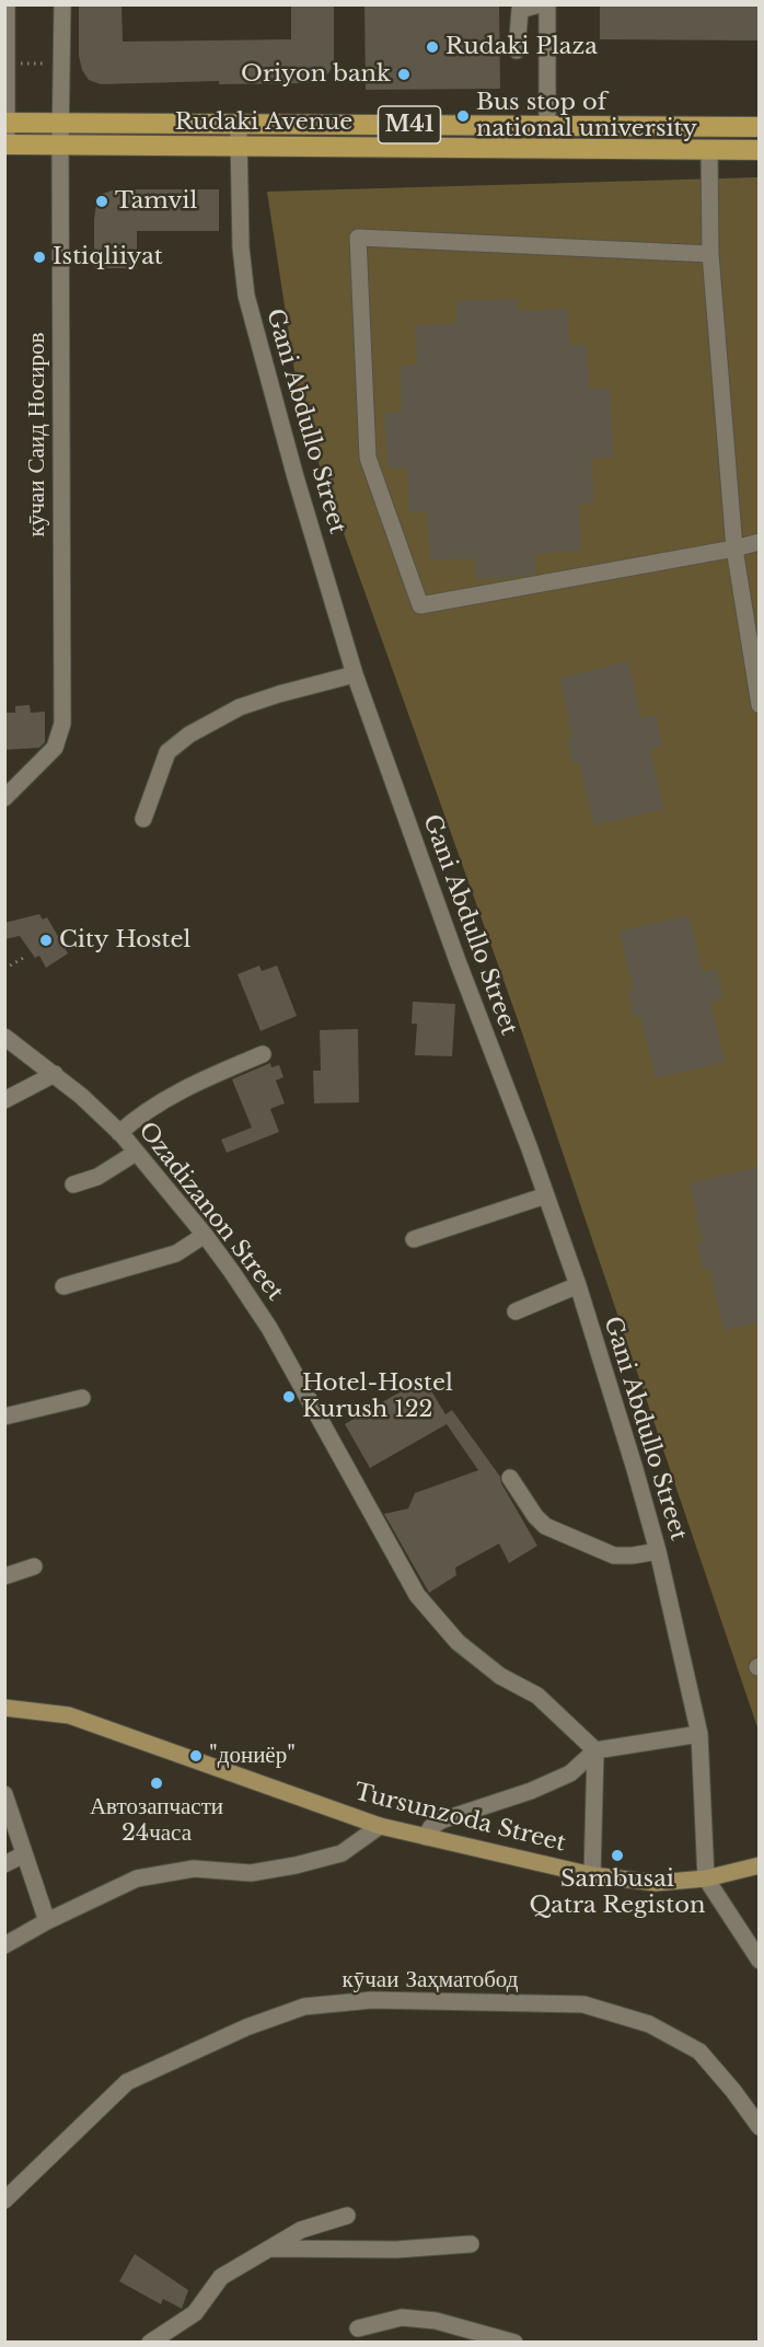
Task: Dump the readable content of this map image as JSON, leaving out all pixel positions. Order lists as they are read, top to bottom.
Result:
{
  "streets": {
    "highway": ["Rudaki Avenue", "M41"],
    "main road": ["Tursunzoda Street"],
    "street": [
      "Gani Abdullo Street",
      "кӯчаи Саид Носиров",
      "Ozadizanon Street",
      "кӯчаи Заҳматобод"
    ]
  },
  "crossings": [
    ["Rudaki Avenue", "Gani Abdullo Street"],
    ["Rudaki Avenue", "кӯчаи Саид Носиров"],
    ["Gani Abdullo Street", "Tursunzoda Street"]
  ],
  "places": [
    "Rudaki Plaza",
    "Oriyon bank",
    "Bus stop of national university",
    "Tamvil",
    "Istiqliiyat",
    "City Hostel",
    "Hotel-Hostel Kurush 122",
    "\"дониёр\"",
    "Автозапчасти 24часа",
    "Sambusai Qatra Registon"
  ]
}
